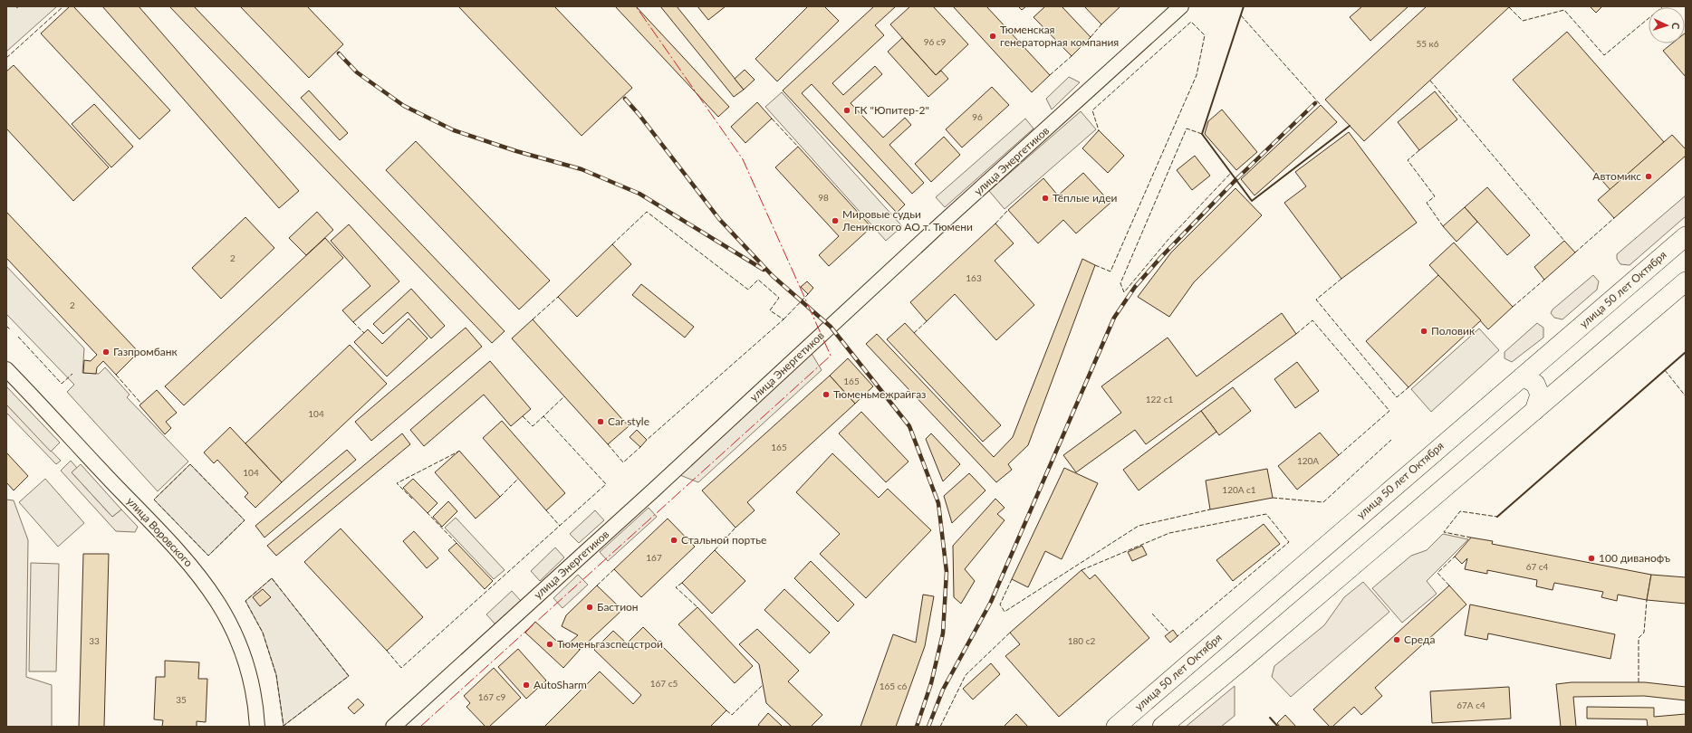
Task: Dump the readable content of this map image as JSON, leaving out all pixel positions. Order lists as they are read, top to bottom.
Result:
{
  "streets": {
    "main road": ["улица 50 лет Октября"],
    "street": ["улица Энергетиков", "улица Воровского"]
  },
  "places": [
    "Тюменская генераторная компания",
    "ГК \"Юпитер-2\"",
    "Автомикс",
    "Тёплые идеи",
    "Мировые судьи Ленинского АО т. Тюмени",
    "Половик",
    "Газпромбанк",
    "Тюменьмежрайгаз",
    "Car style",
    "Стальной портье",
    "100 диванофъ",
    "Бастион",
    "Среда",
    "Тюменьгазспецстрой",
    "AutoSharm"
  ],
  "house_numbers": [
    "96 с9",
    "55 к6",
    "96",
    "98",
    "2",
    "163",
    "2",
    "165",
    "122 с1",
    "104",
    "165",
    "120А",
    "104",
    "120А с1",
    "167",
    "67 с4",
    "33",
    "180 с2",
    "167 с5",
    "165 с6",
    "167 с9",
    "35",
    "67А с4"
  ],
  "north": "right"
}
